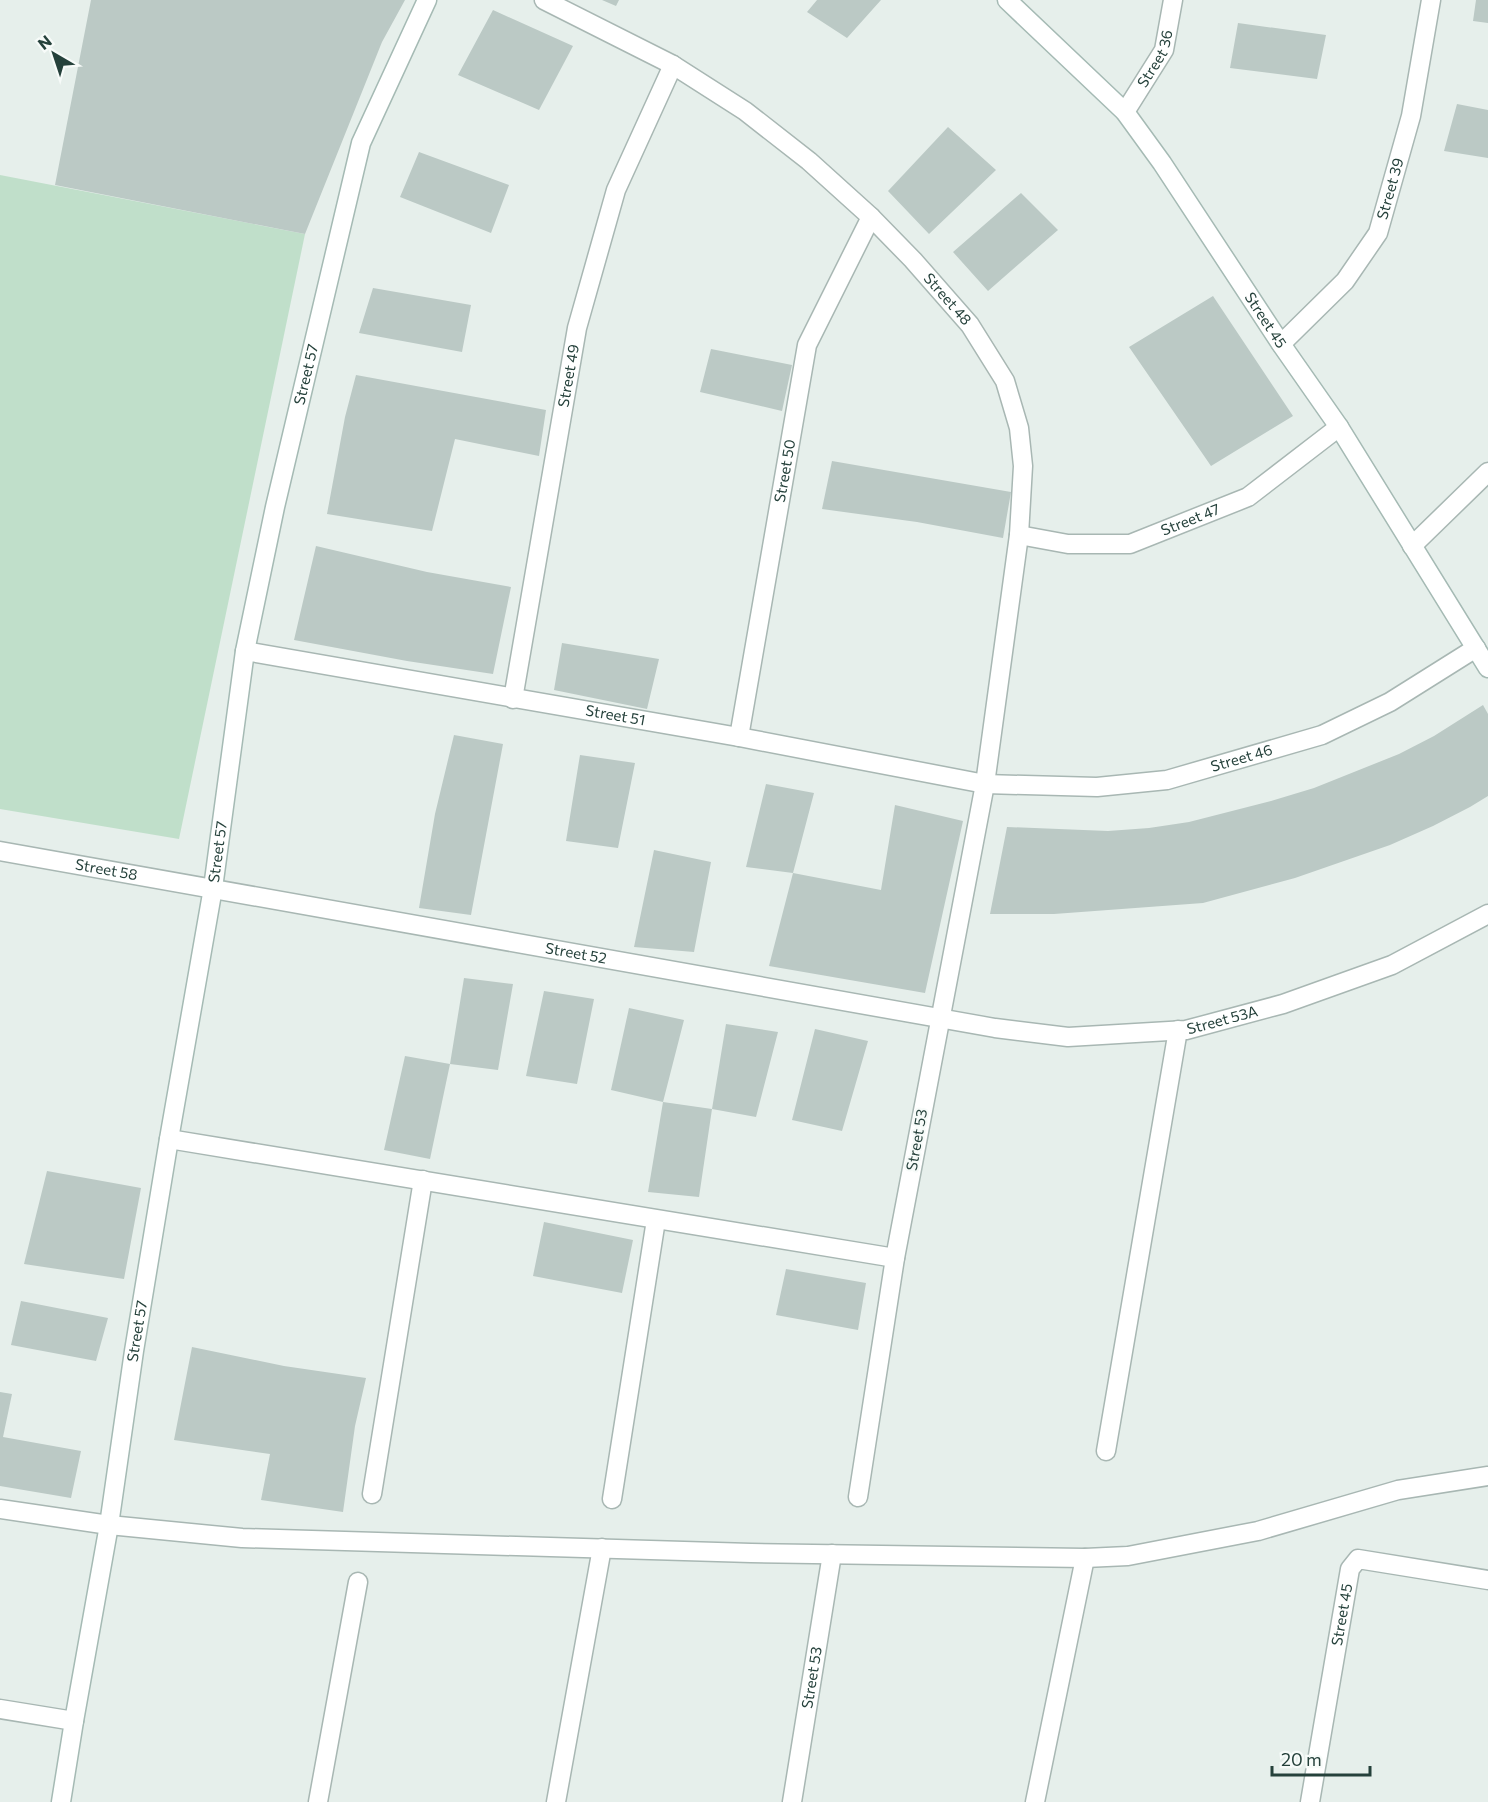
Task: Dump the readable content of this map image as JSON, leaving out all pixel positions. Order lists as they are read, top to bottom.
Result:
{
  "streets": {
    "street": [
      "Street 36",
      "Street 39",
      "Street 48",
      "Street 45",
      "Street 57",
      "Street 49",
      "Street 50",
      "Street 47",
      "Street 51",
      "Street 46",
      "Street 58",
      "Street 52",
      "Street 53A",
      "Street 53"
    ]
  },
  "crossings": [
    ["Street 36", "Street 45"],
    ["Street 39", "Street 45"],
    ["Street 48", "Street 49"],
    ["Street 48", "Street 50"],
    ["Street 48", "Street 47"],
    ["Street 48", "Street 51"],
    ["Street 48", "Street 46"],
    ["Street 48", "Street 53"],
    ["Street 45", "Street 47"],
    ["Street 45", "Street 46"],
    ["Street 57", "Street 51"],
    ["Street 57", "Street 58"],
    ["Street 57", "Street 52"],
    ["Street 49", "Street 51"],
    ["Street 50", "Street 51"],
    ["Street 51", "Street 46"],
    ["Street 51", "Street 53"],
    ["Street 46", "Street 53"],
    ["Street 58", "Street 52"],
    ["Street 52", "Street 53A"],
    ["Street 52", "Street 53"],
    ["Street 53A", "Street 53"]
  ],
  "scale_bar": "20 m",
  "north": "top left"
}
